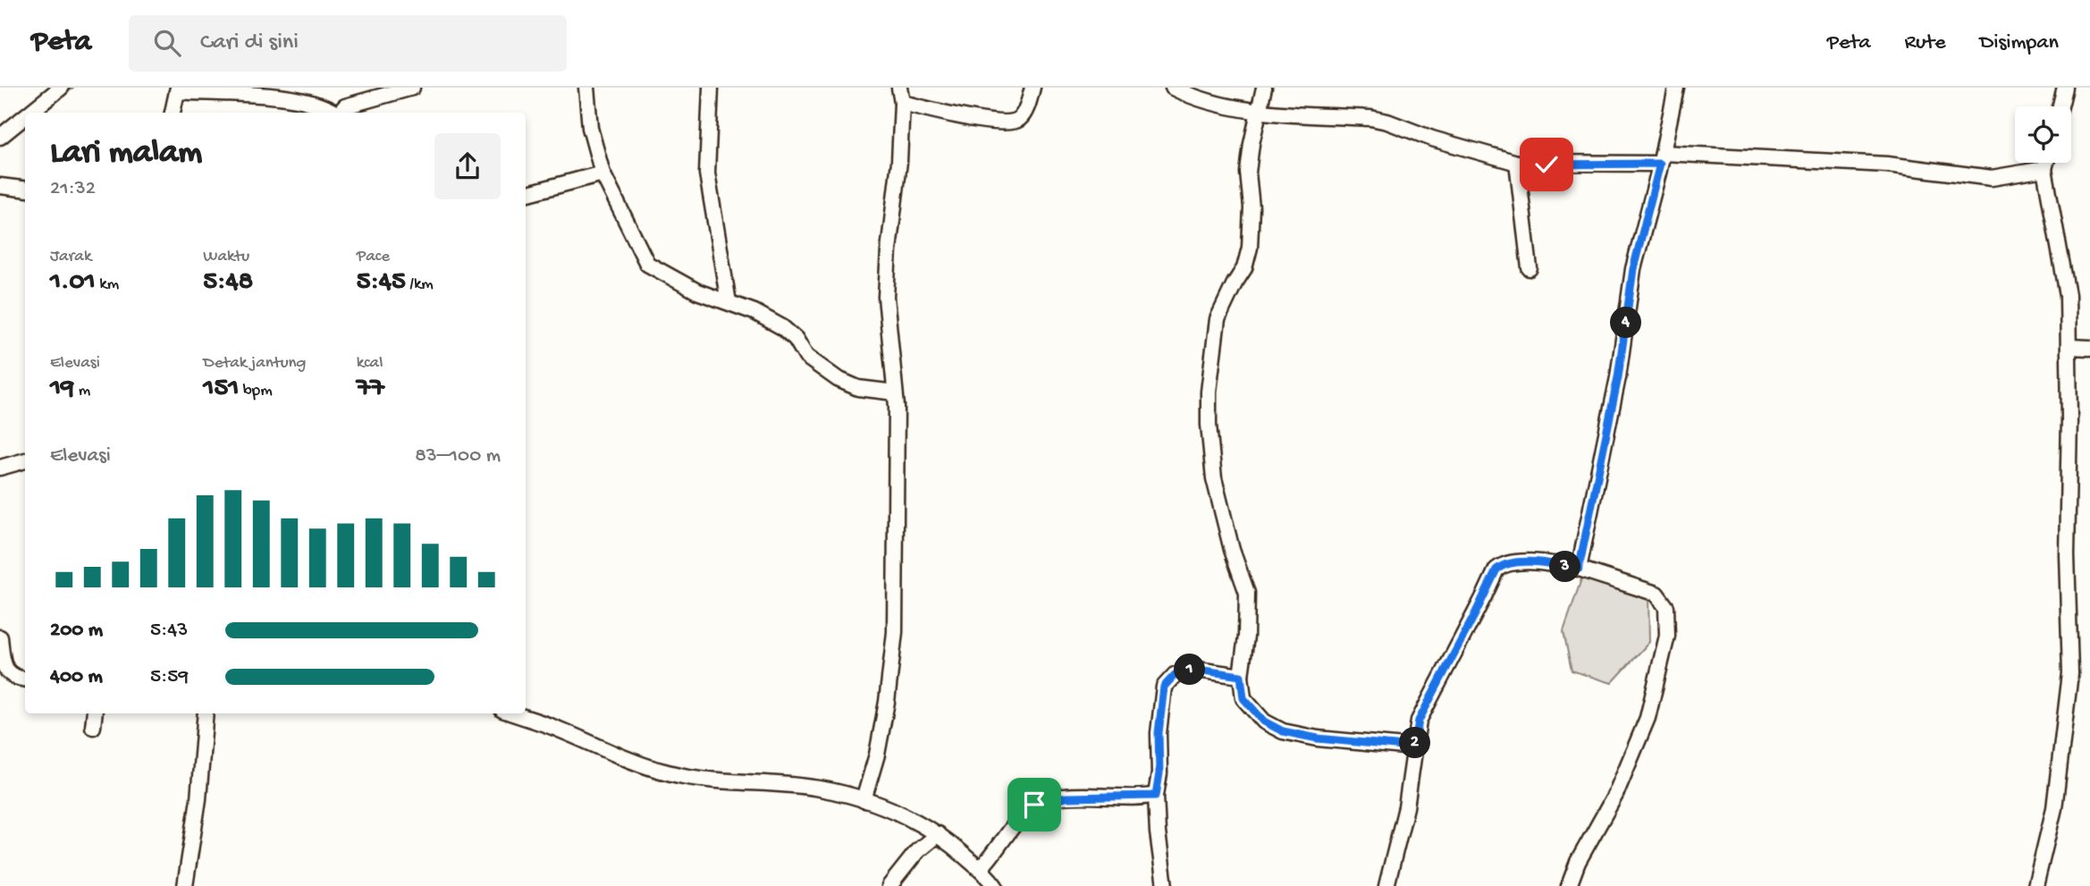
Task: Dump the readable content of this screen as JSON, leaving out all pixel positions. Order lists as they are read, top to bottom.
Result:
{
  "page": {
    "header": "Peta",
    "search": "Cari di sini",
    "nav": ["Peta", "Rute", "Disimpan"],
    "heading": ["Lari malam", "21:32"],
    "stats": [
      ["Jarak", "1.01 km"],
      ["Waktu", "5:48"],
      ["Pace", "5:45 /km"],
      ["Elevasi", "19 m"],
      ["Detak jantung", "151 bpm"],
      ["kcal", "77"]
    ],
    "pins": [
      "4",
      "3",
      "1",
      "2"
    ],
    "chart": ["Elevasi", "83–100 m"],
    "list": [
      {
        "name": "200 m",
        "note": "5:43"
      },
      {
        "name": "400 m",
        "note": "5:59"
      }
    ]
  }
}
